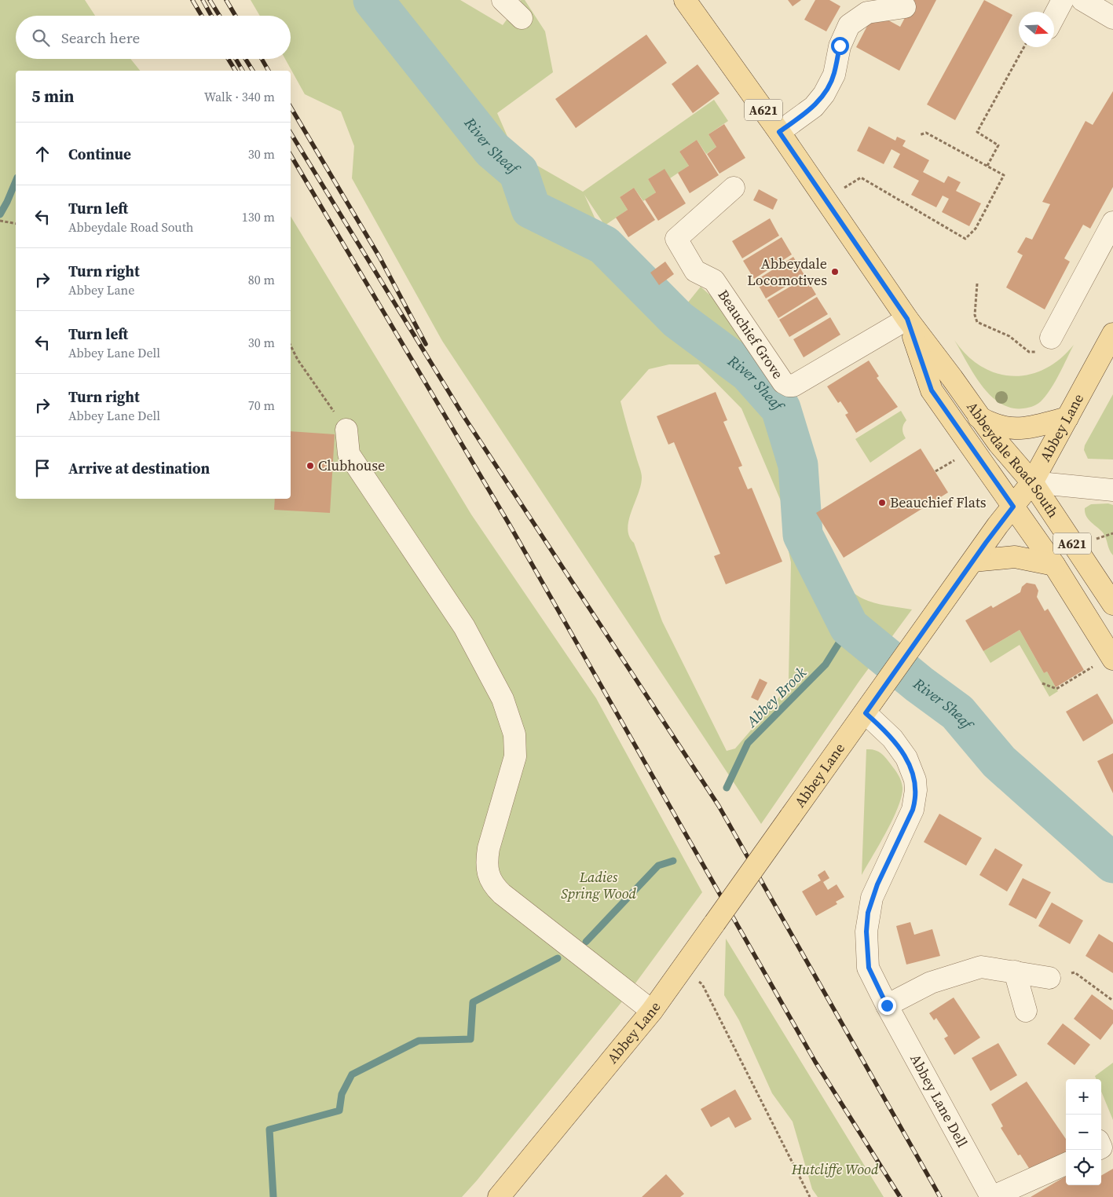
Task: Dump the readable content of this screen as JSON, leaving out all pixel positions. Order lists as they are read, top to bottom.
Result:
{
  "streets": {
    "main road": ["A621", "Abbey Lane", "Abbeydale Road South"],
    "street": ["Beauchief Grove", "Abbey Lane Dell"]
  },
  "crossings": [
    ["Beauchief Grove", "Abbeydale Road South"],
    ["Abbey Lane", "Abbeydale Road South"],
    ["Abbey Lane", "Abbey Lane Dell"]
  ],
  "water": ["River Sheaf", "Abbey Brook"],
  "parks": ["Ladies Spring Wood", "Hutcliffe Wood"],
  "places": ["Abbeydale Locomotives", "Clubhouse", "Beauchief Flats"],
  "north": "right",
  "page": {
    "search": "Search here",
    "heading": ["5 min", "Walk · 340 m"],
    "list": [
      ["Continue", "30 m"],
      ["Turn left", "Abbeydale Road South", "130 m"],
      ["Turn right", "Abbey Lane", "80 m"],
      ["Turn left", "Abbey Lane Dell", "30 m"],
      ["Turn right", "Abbey Lane Dell", "70 m"],
      "Arrive at destination"
    ],
    "map_buttons": ["+", "−"]
  }
}
